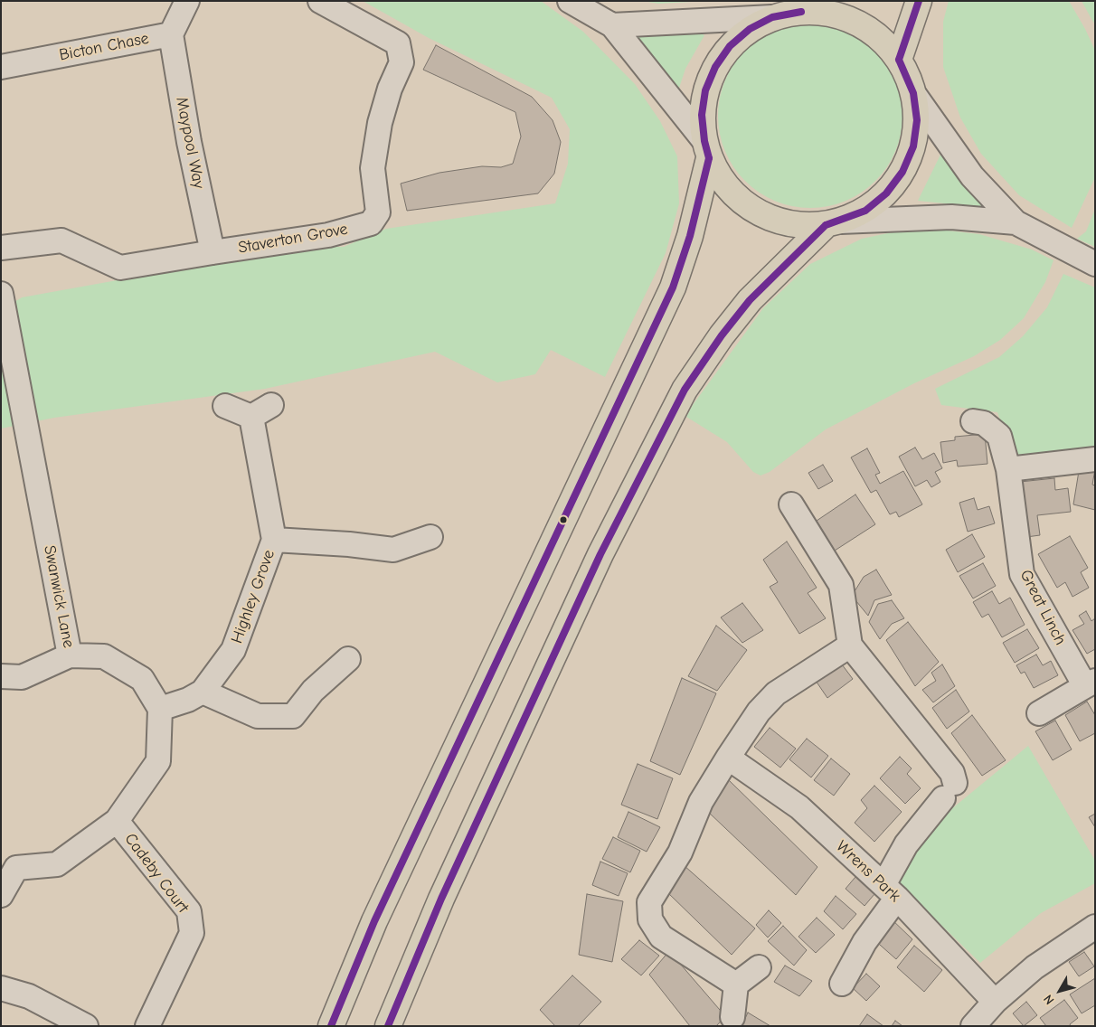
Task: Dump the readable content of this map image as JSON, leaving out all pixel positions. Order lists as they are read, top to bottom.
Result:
{
  "streets": {
    "street": [
      "Bicton Chase",
      "Maypool Way",
      "Staverton Grove",
      "Swanwick Lane",
      "Highley Grove",
      "Great Linch",
      "Wrens Park",
      "Cadeby Court"
    ]
  },
  "crossings": [
    ["Bicton Chase", "Maypool Way"],
    ["Maypool Way", "Staverton Grove"],
    ["Swanwick Lane", "Highley Grove"]
  ],
  "north": "bottom left"
}
